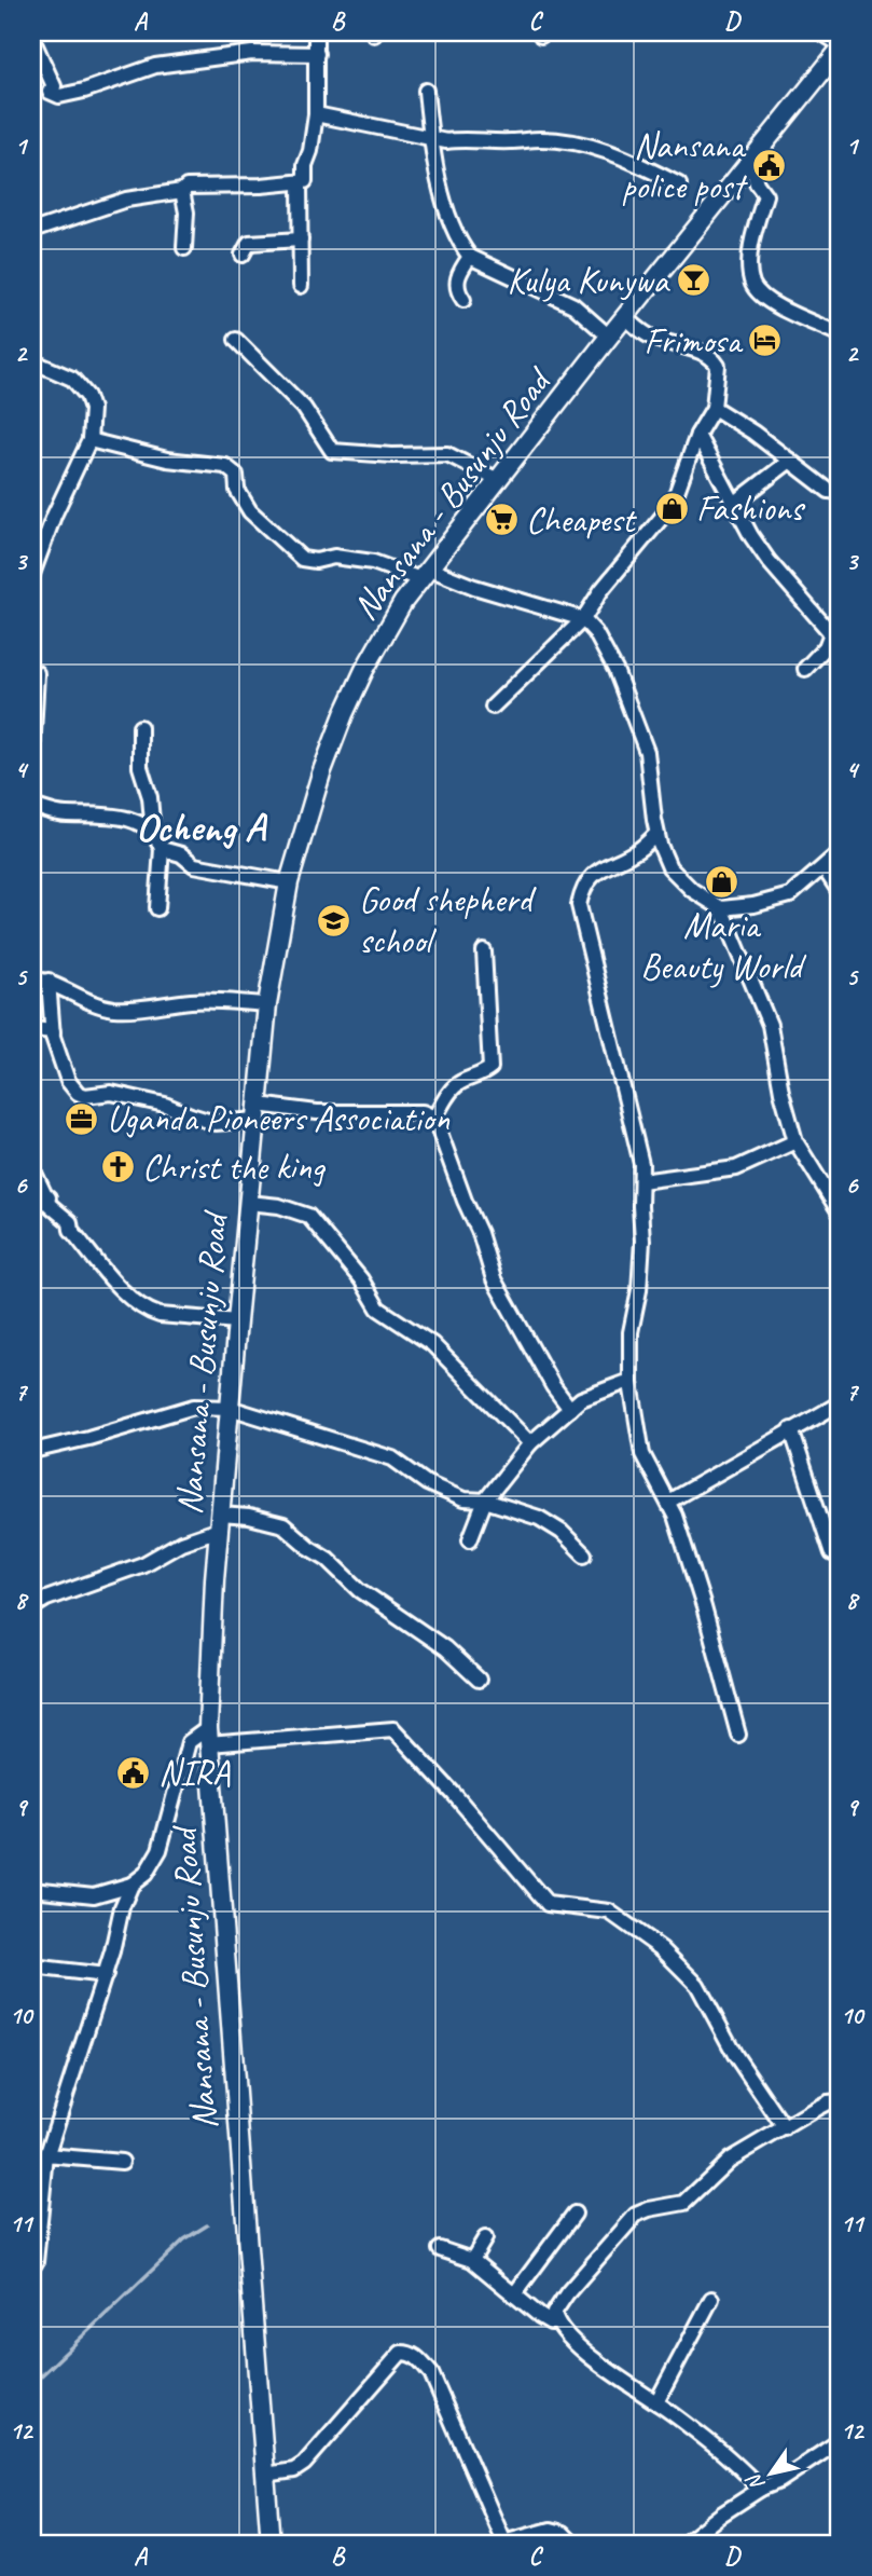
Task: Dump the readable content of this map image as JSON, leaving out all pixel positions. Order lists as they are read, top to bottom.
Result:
{
  "streets": {
    "main road": ["Nansana - Busunju Road"]
  },
  "districts": ["Ocheng A"],
  "places": {
    "public building": ["Nansana police post", "NIRA"],
    "bar": ["Kulya Kunywa"],
    "hotel": ["Frimosa"],
    "shop": ["Fashions", "Maria Beauty World"],
    "supermarket": ["Cheapest"],
    "school or university": ["Good shepherd school"],
    "office": ["Uganda Pioneers Association"],
    "church": ["Christ the king"]
  },
  "north": "bottom left",
  "grid": {
    "columns": [
      "A",
      "B",
      "C",
      "D"
    ],
    "rows": [
      "1",
      "2",
      "3",
      "4",
      "5",
      "6",
      "7",
      "8",
      "9",
      "10",
      "11",
      "12"
    ]
  }
}
